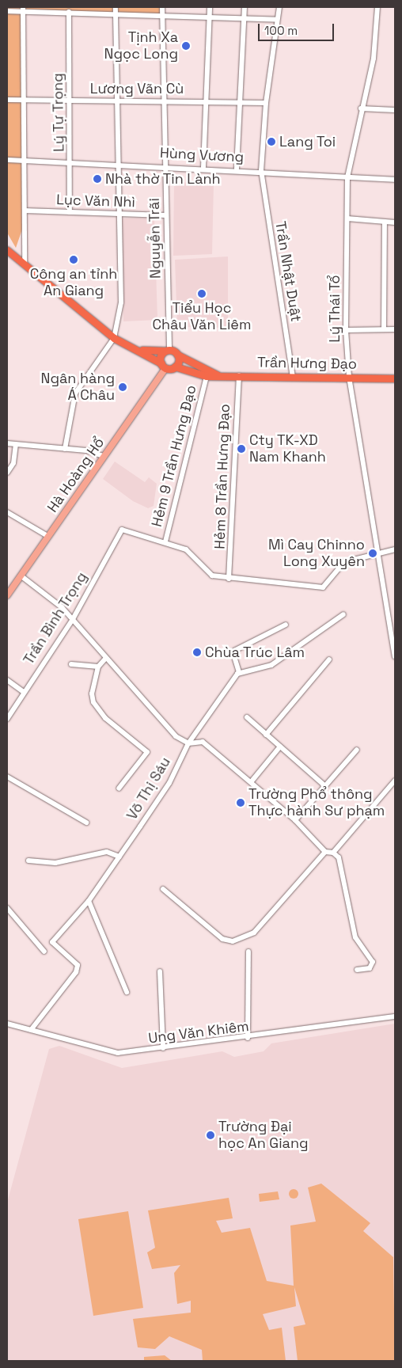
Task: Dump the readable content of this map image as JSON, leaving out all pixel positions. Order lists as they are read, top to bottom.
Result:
{
  "streets": {
    "highway": ["Trần Hưng Đạo"],
    "main road": ["Hà Hoàng Hổ"],
    "street": [
      "Lương Vãn Cù",
      "Lý Tự Trọng",
      "Hùng Vương",
      "Lục Văn Nhì",
      "Nguyễn Trãi",
      "Trần Nhật Duật",
      "Lý Thái Tổ",
      "Hẻm 9 Trần Hưng Đạo",
      "Hẻm 8 Trần Hưng Đạo",
      "Trần Bình Trọng",
      "Võ Thị Sáu",
      "Ung Văn Khiêm"
    ]
  },
  "crossings": [
    ["Lương Vãn Cù", "Lý Tự Trọng"],
    ["Lương Vãn Cù", "Nguyễn Trãi"],
    ["Lương Vãn Cù", "Trần Nhật Duật"],
    ["Lý Tự Trọng", "Hùng Vương"],
    ["Lý Tự Trọng", "Lục Văn Nhì"],
    ["Hùng Vương", "Nguyễn Trãi"],
    ["Hùng Vương", "Trần Nhật Duật"],
    ["Hùng Vương", "Lý Thái Tổ"],
    ["Lục Văn Nhì", "Nguyễn Trãi"],
    ["Nguyễn Trãi", "Trần Hưng Đạo"],
    ["Trần Nhật Duật", "Trần Hưng Đạo"],
    ["Lý Thái Tổ", "Trần Hưng Đạo"],
    ["Trần Hưng Đạo", "Hẻm 9 Trần Hưng Đạo"],
    ["Trần Hưng Đạo", "Hẻm 8 Trần Hưng Đạo"],
    ["Hẻm 9 Trần Hưng Đạo", "Trần Bình Trọng"],
    ["Võ Thị Sáu", "Ung Văn Khiêm"]
  ],
  "places": [
    "Tịnh Xa Ngọc Long",
    "Lang Toi",
    "Nhà thờ Tin Lành",
    "Công an tỉnh An Giang",
    "Tiểu Học Châu Văn Liêm",
    "Ngân hàng Á Châu",
    "Cty TK-XD Nam Khanh",
    "Mì Cay Chinno Long Xuyên",
    "Chùa Trúc Lâm",
    "Trường Phổ thông Thực hành Sư phạm",
    "Trường Đại học An Giang"
  ],
  "scale_bar": "100 m"
}
